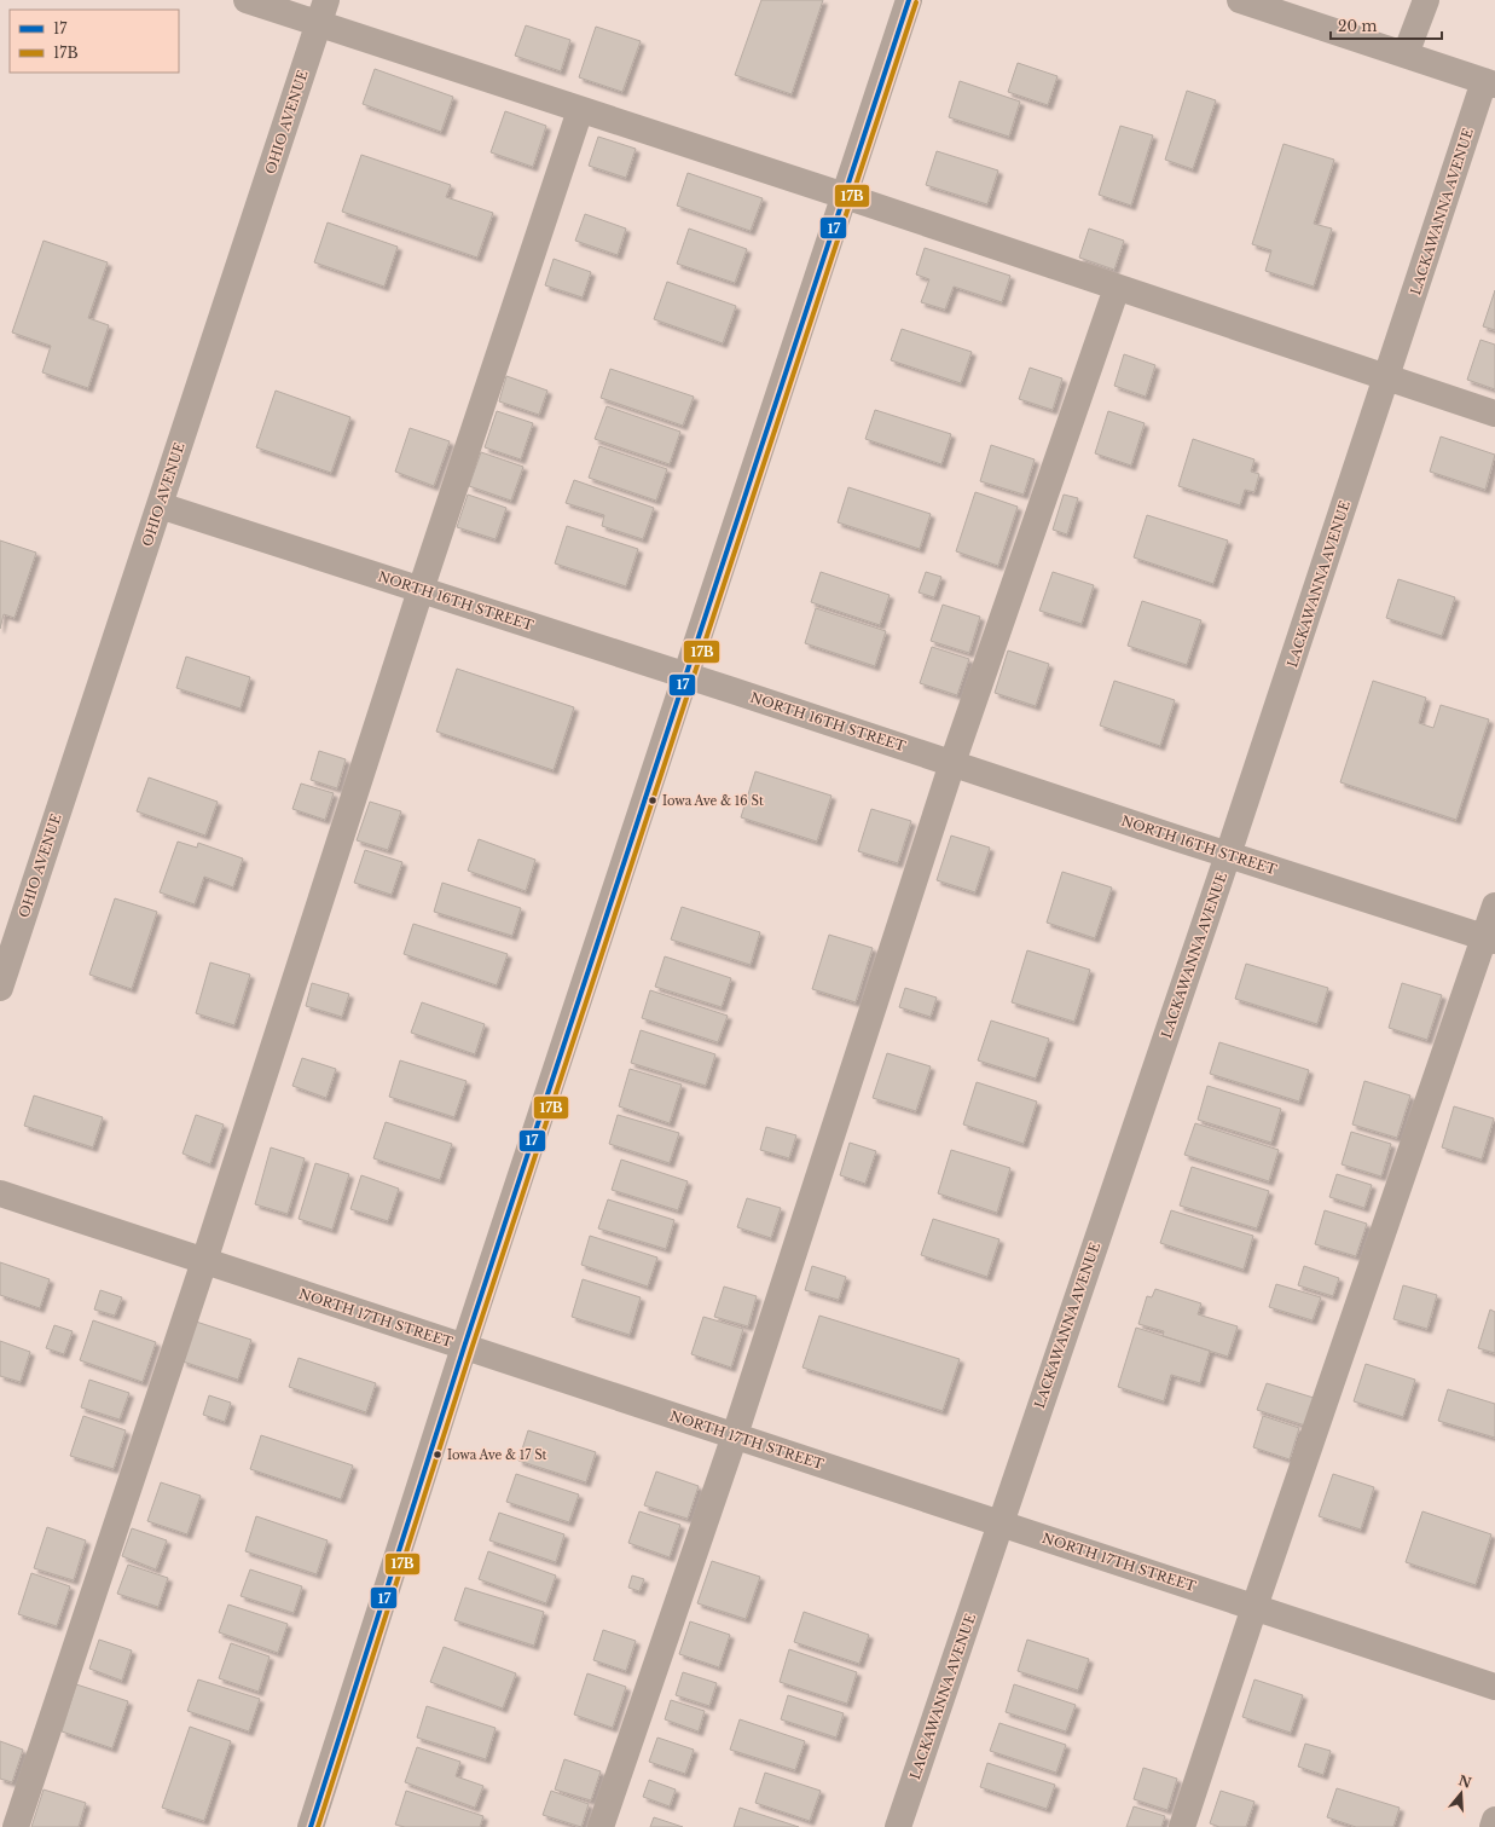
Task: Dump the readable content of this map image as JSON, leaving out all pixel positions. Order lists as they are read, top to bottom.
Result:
{
  "streets": {
    "street": [
      "OHIO AVENUE",
      "LACKAWANNA AVENUE",
      "NORTH 16TH STREET",
      "NORTH 17TH STREET"
    ]
  },
  "crossings": [
    ["OHIO AVENUE", "NORTH 16TH STREET"],
    ["LACKAWANNA AVENUE", "NORTH 16TH STREET"],
    ["LACKAWANNA AVENUE", "NORTH 17TH STREET"]
  ],
  "places": ["Iowa Ave & 16 St", "Iowa Ave & 17 St"],
  "lines": ["transit line 17", "transit line 17B"],
  "legend": ["17", "17B"],
  "scale_bar": "20 m",
  "north": "top"
}
